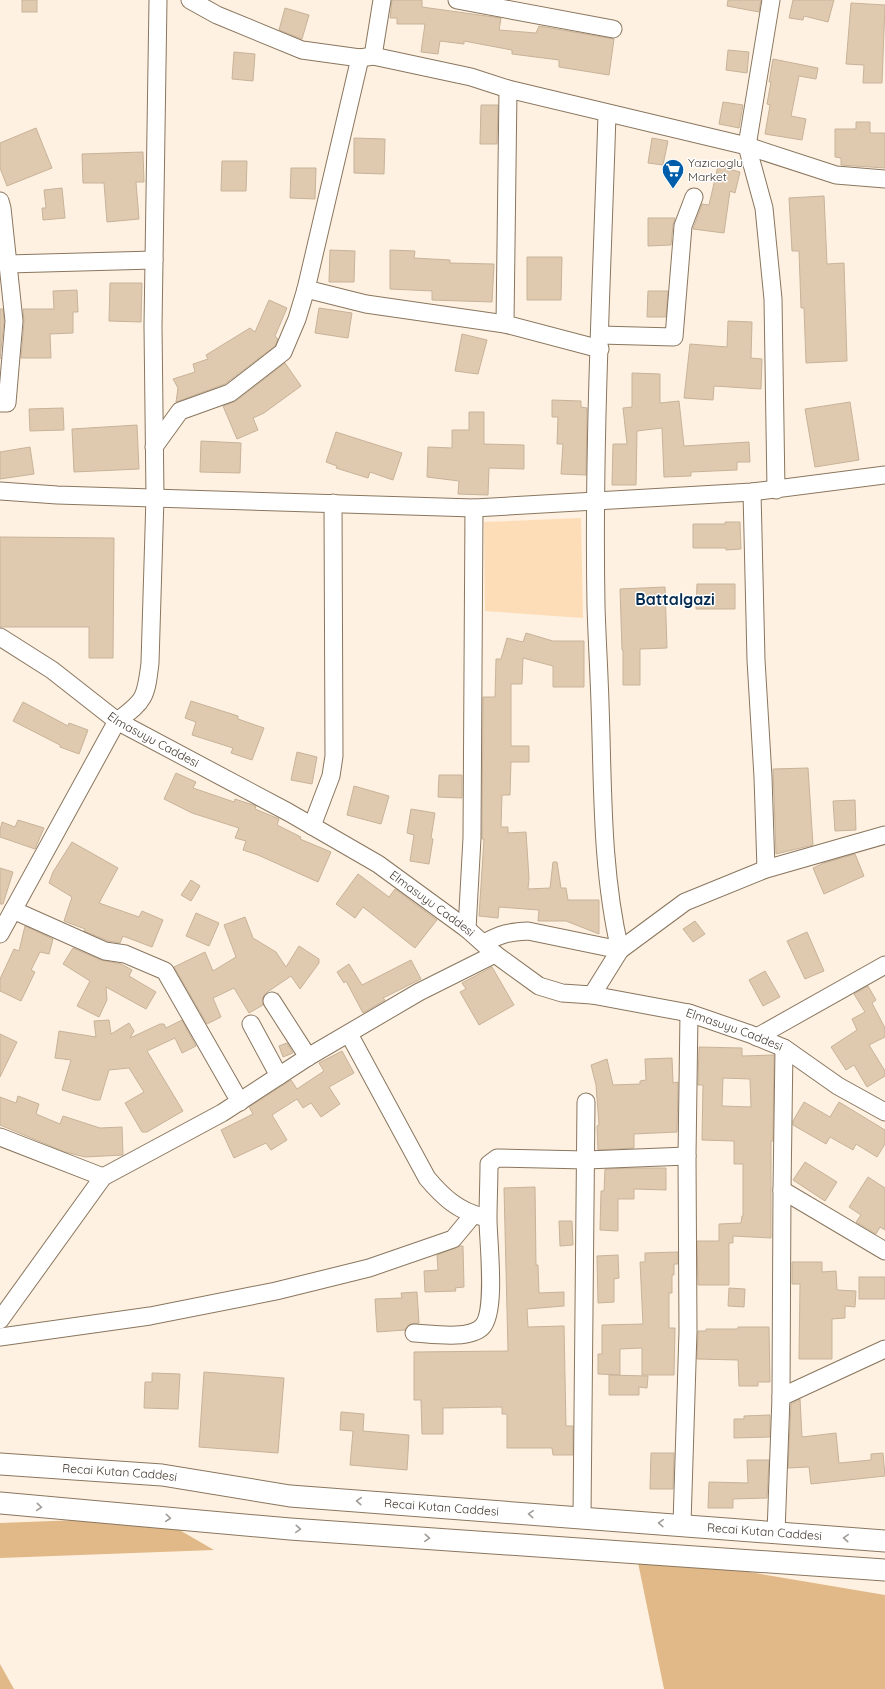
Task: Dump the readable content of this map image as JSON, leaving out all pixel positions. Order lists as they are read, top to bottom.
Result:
{
  "streets": {
    "main road": ["Recai Kutan Caddesi"],
    "street": ["Elmasuyu Caddesi"]
  },
  "districts": ["Battalgazi"],
  "places": {
    "supermarket": ["Yazıcıoglu Market"]
  }
}
